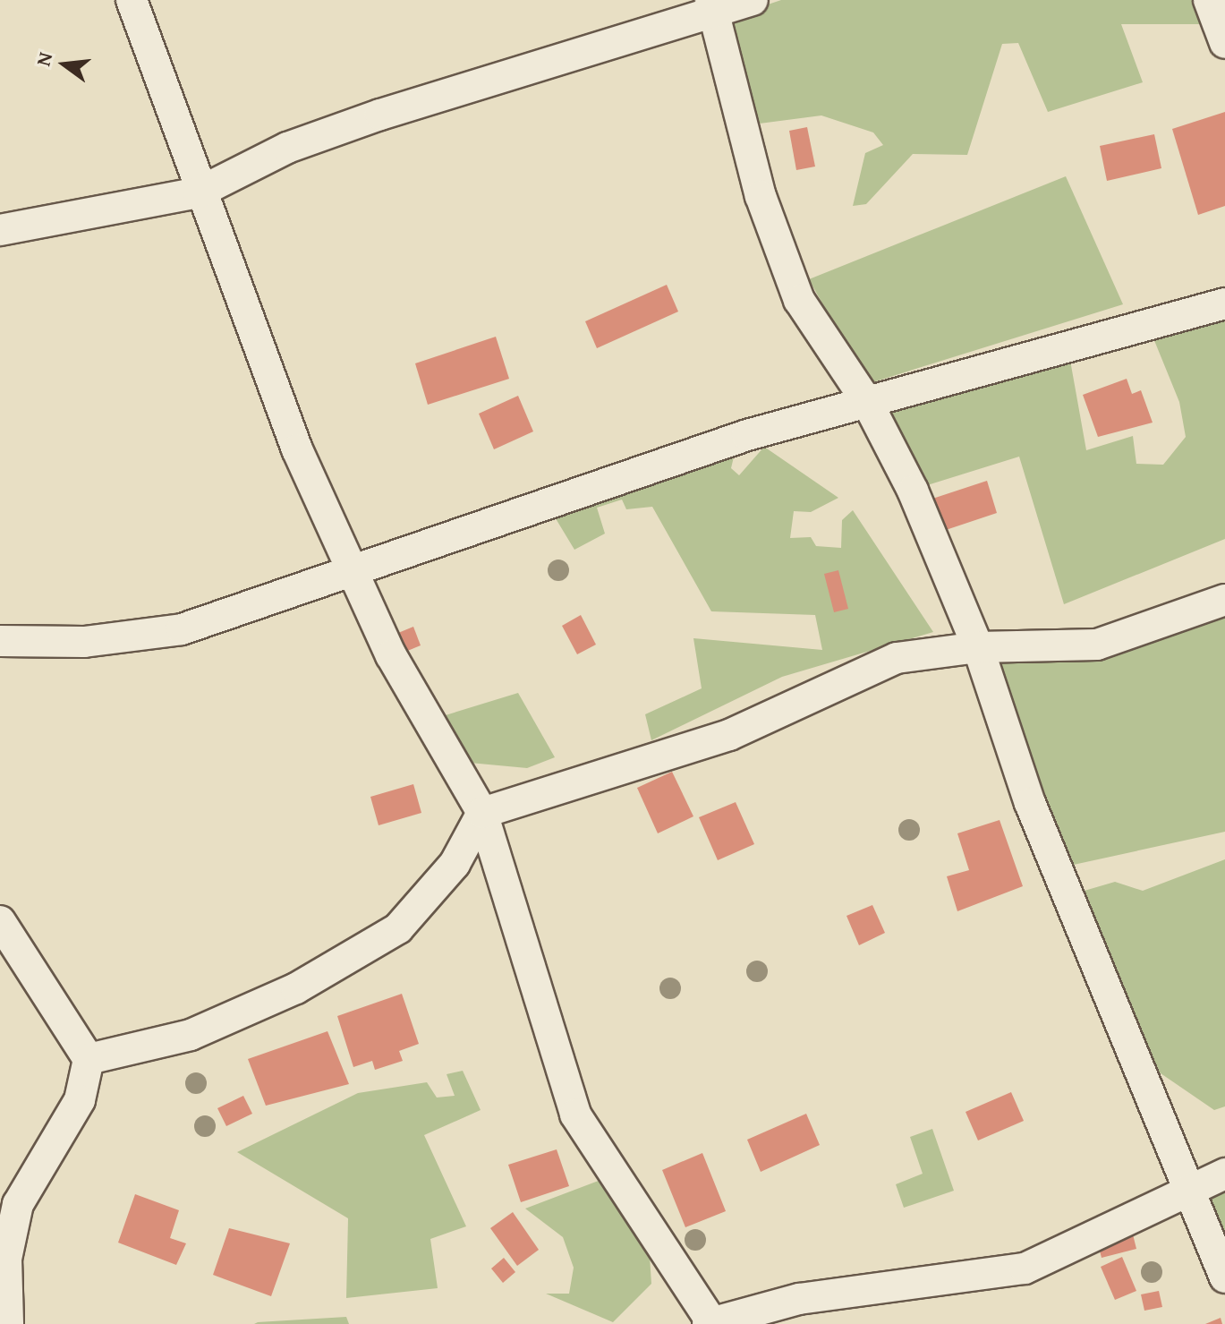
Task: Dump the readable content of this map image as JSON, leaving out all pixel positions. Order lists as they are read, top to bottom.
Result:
{
  "north": "left"
}
